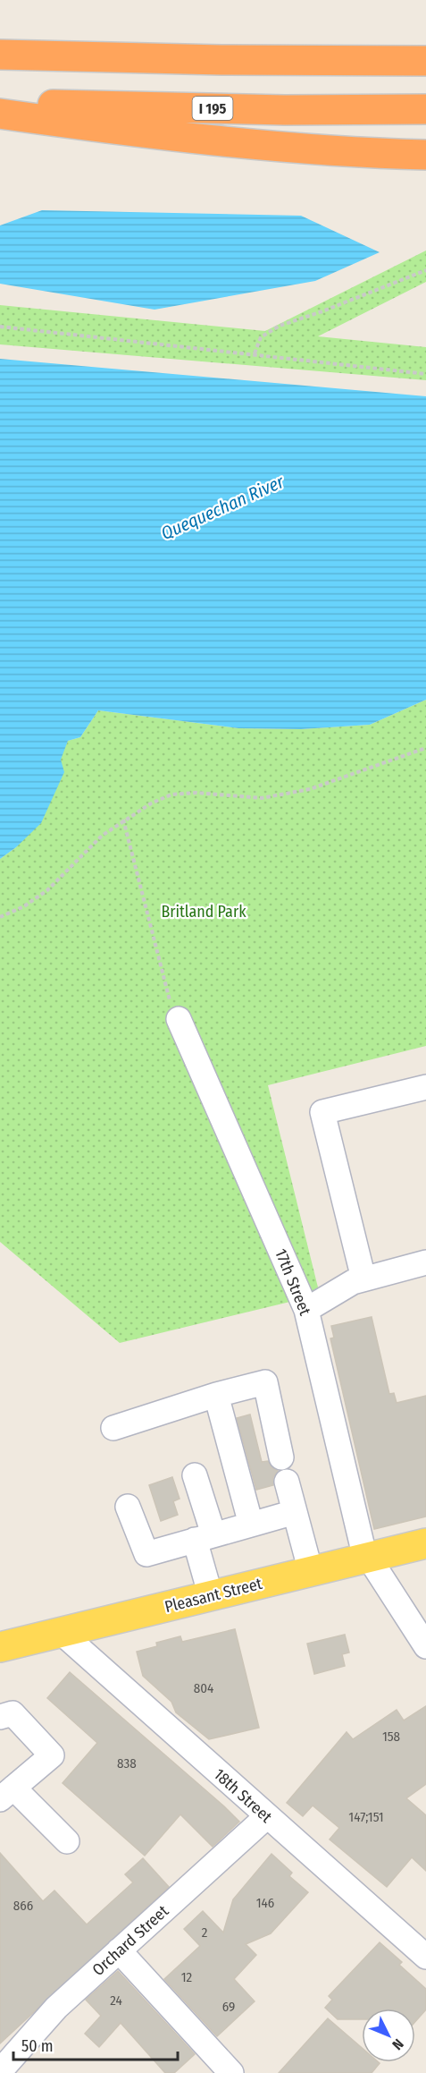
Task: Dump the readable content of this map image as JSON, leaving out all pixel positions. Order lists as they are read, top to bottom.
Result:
{
  "streets": {
    "highway": ["I 195"],
    "main road": ["Pleasant Street"],
    "street": ["17th Street", "18th Street", "Orchard Street"]
  },
  "crossings": [
    ["17th Street", "Pleasant Street"],
    ["Pleasant Street", "18th Street"],
    ["18th Street", "Orchard Street"]
  ],
  "water": ["Quequechan River"],
  "parks": ["Britland Park"],
  "house_numbers": [
    "804",
    "158",
    "838",
    "147;151",
    "146",
    "866",
    "2",
    "12",
    "24",
    "69"
  ],
  "scale_bar": "50 m",
  "north": "bottom right"
}
